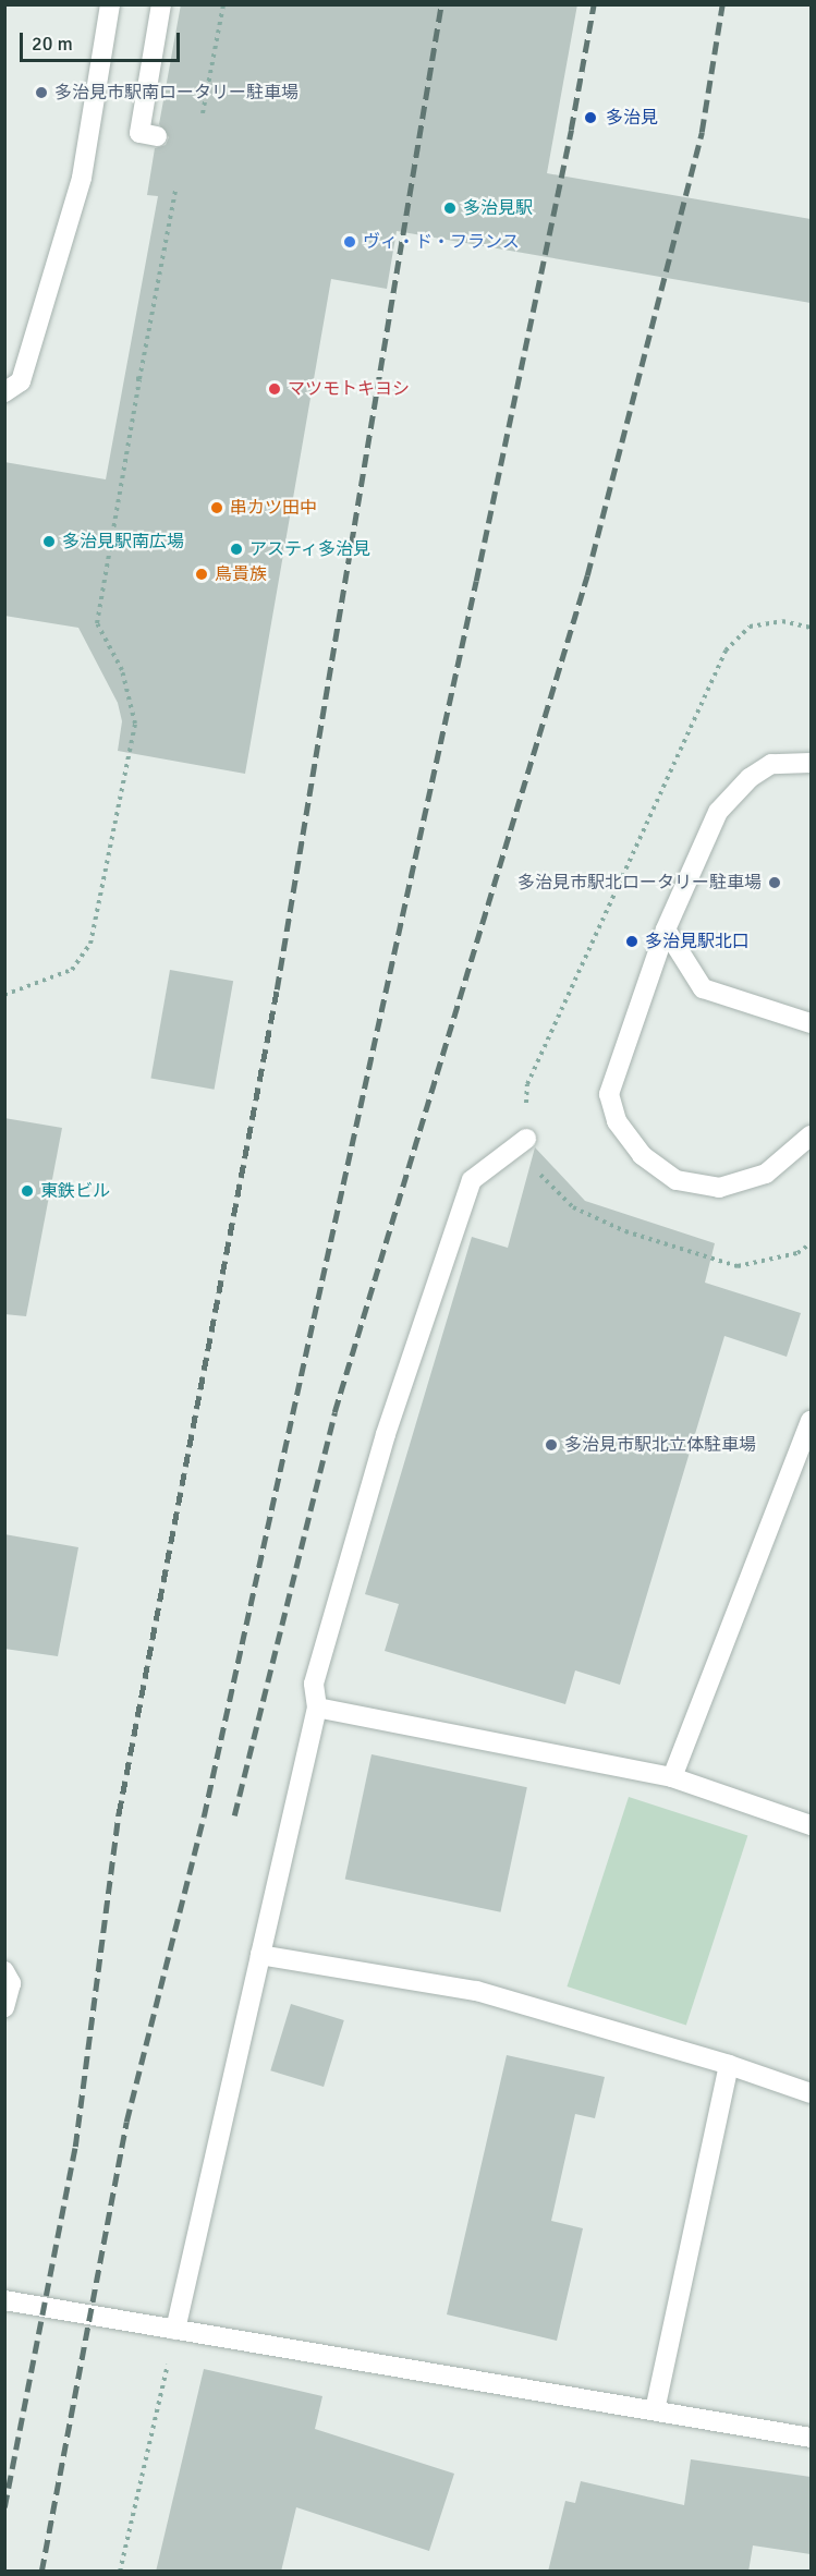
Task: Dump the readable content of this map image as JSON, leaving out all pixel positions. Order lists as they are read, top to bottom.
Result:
{
  "places": [
    "多治見市駅南ロータリー駐車場",
    "多治見",
    "多治見駅",
    "ヴィ・ド・フランス",
    "マツモトキヨシ",
    "串カツ田中",
    "多治見駅南広場",
    "アスティ多治見",
    "鳥貴族",
    "多治見市駅北ロータリー駐車場",
    "多治見駅北口",
    "東鉄ビル",
    "多治見市駅北立体駐車場"
  ],
  "scale_bar": "20 m"
}
